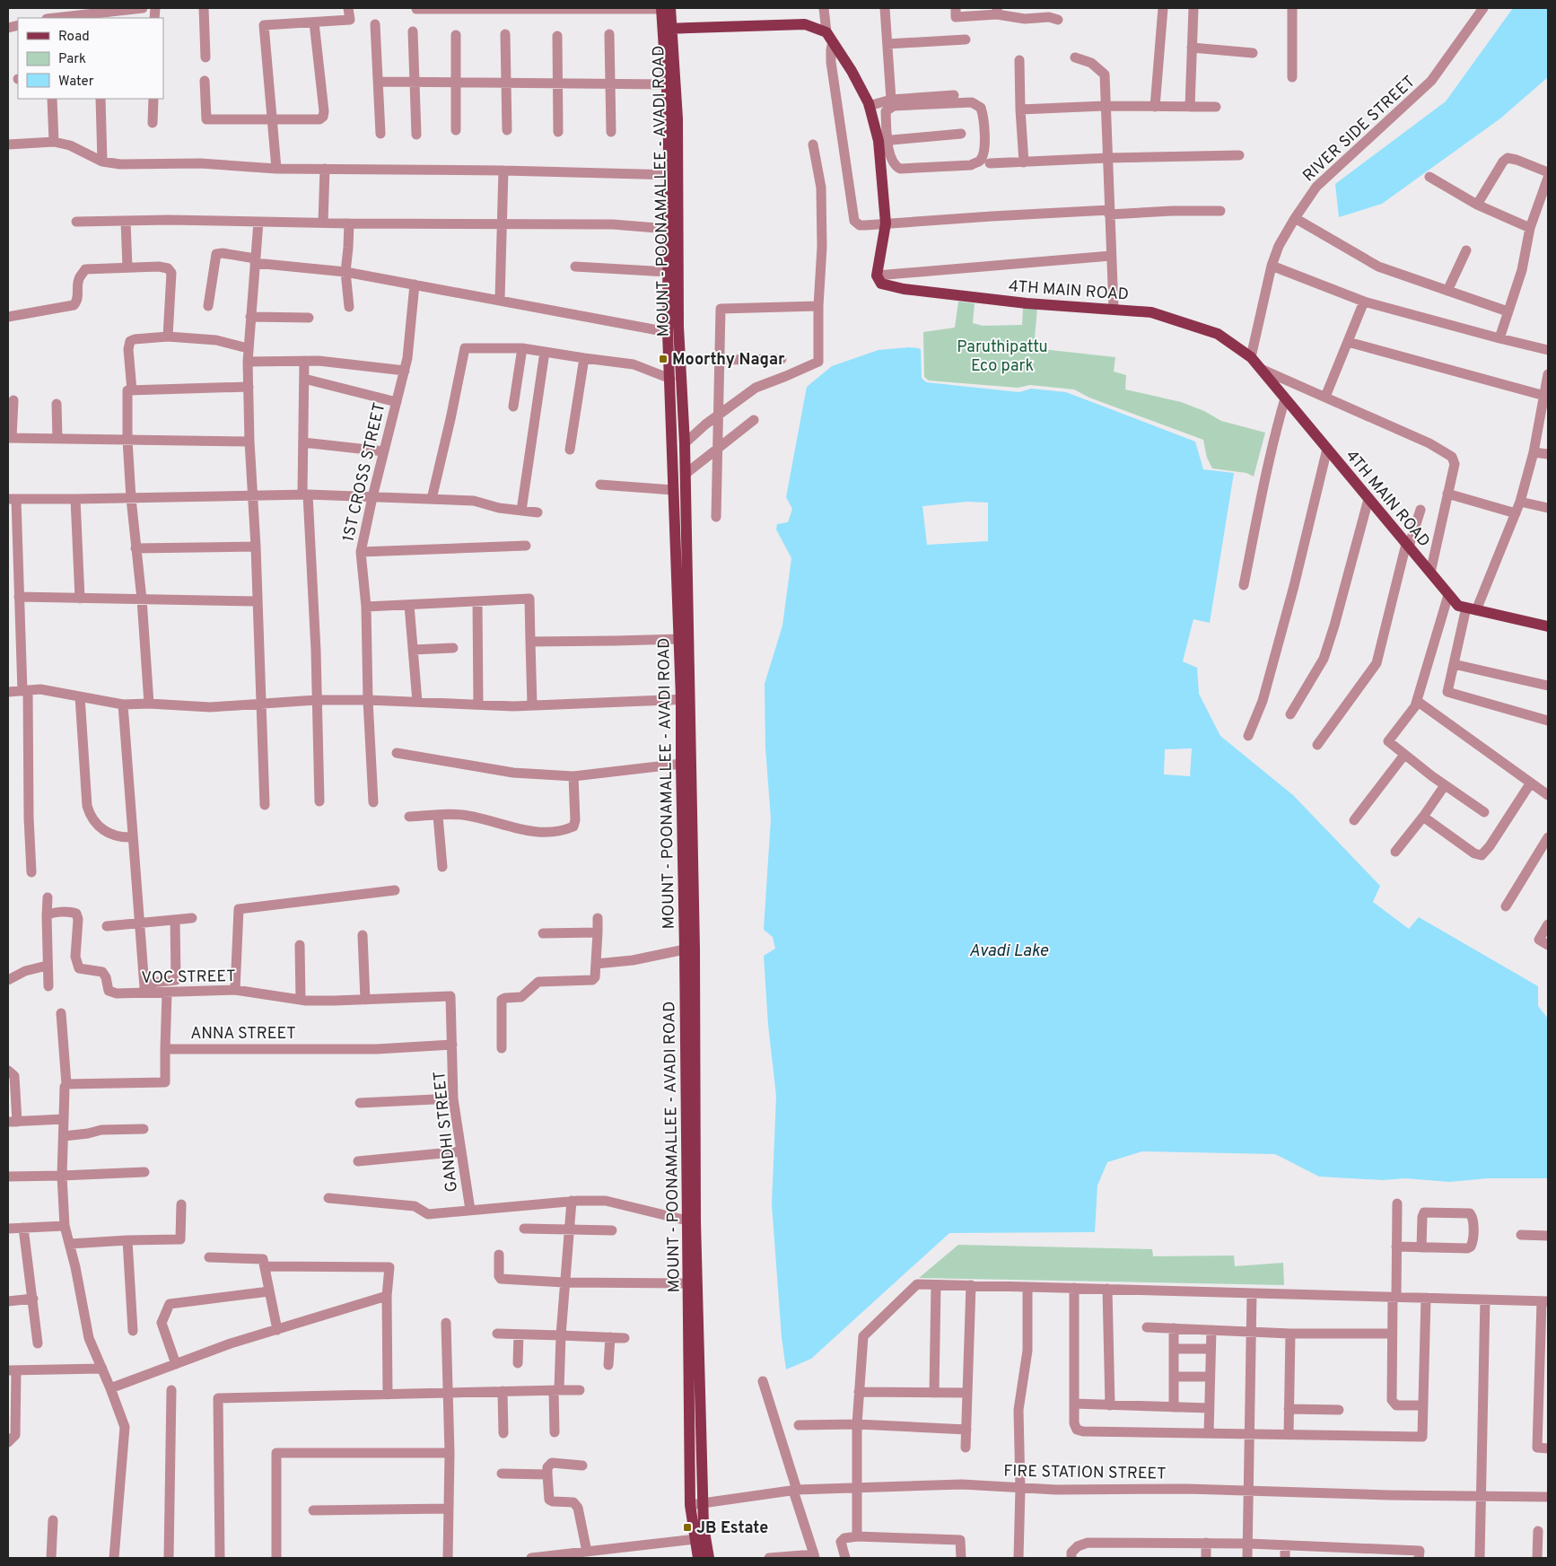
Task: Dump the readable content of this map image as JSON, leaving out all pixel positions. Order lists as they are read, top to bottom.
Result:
{
  "streets": {
    "main road": ["MOUNT - POONAMALLEE - AVADI ROAD", "4TH MAIN ROAD"],
    "street": [
      "RIVER SIDE STREET",
      "1ST CROSS STREET",
      "VOC STREET",
      "ANNA STREET",
      "GANDHI STREET",
      "FIRE STATION STREET"
    ]
  },
  "crossings": [
    ["RIVER SIDE STREET", "4TH MAIN ROAD"],
    ["MOUNT - POONAMALLEE - AVADI ROAD", "FIRE STATION STREET"],
    ["VOC STREET", "GANDHI STREET"],
    ["ANNA STREET", "GANDHI STREET"]
  ],
  "water": ["Avadi Lake"],
  "parks": ["Paruthipattu Eco park"],
  "places": {
    "transit": ["Moorthy Nagar", "JB Estate"]
  },
  "legend": ["Road", "Park", "Water"]
}
